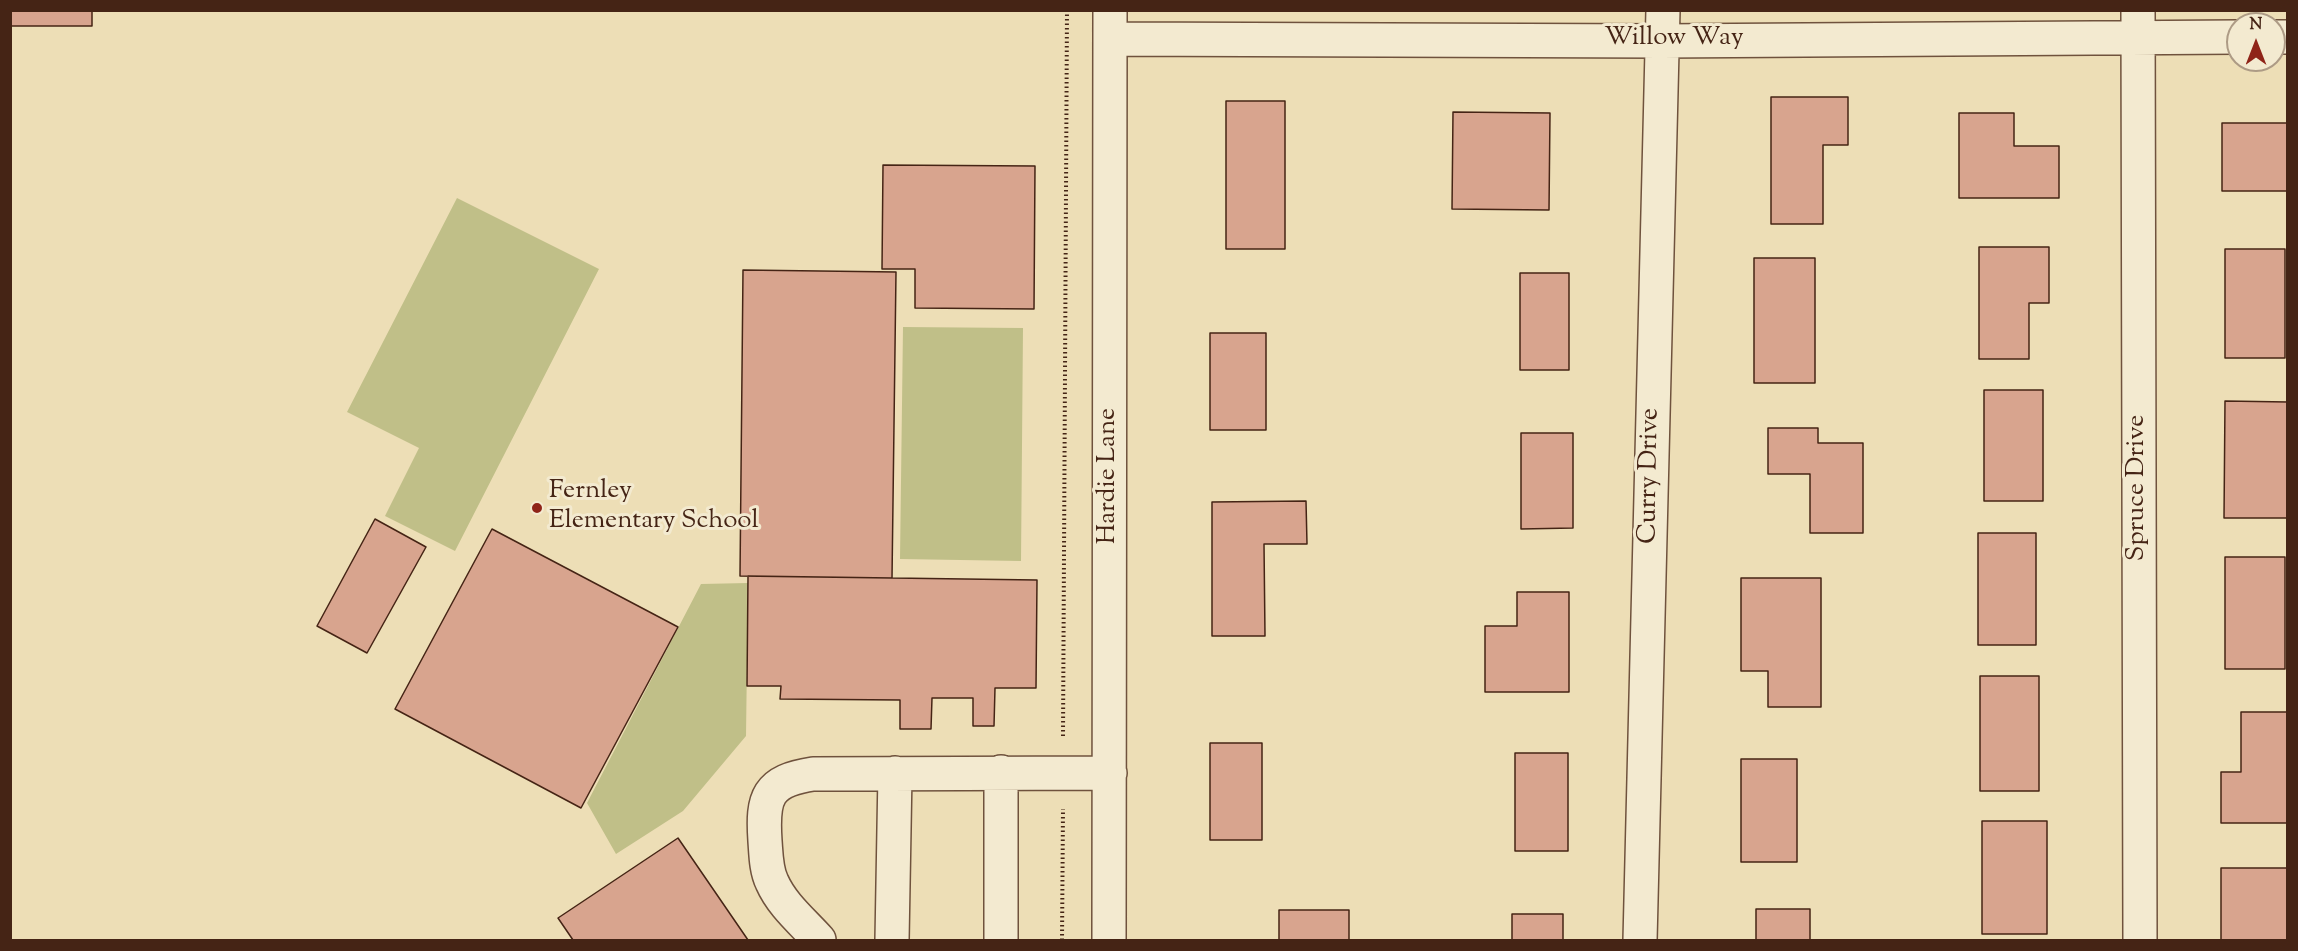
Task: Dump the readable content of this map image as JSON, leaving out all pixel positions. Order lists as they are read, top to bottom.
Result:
{
  "streets": {
    "street": [
      "Willow Way",
      "Hardie Lane",
      "Curry Drive",
      "Spruce Drive"
    ]
  },
  "crossings": [
    ["Willow Way", "Hardie Lane"],
    ["Willow Way", "Curry Drive"],
    ["Willow Way", "Spruce Drive"]
  ],
  "places": ["Fernley Elementary School"],
  "north": "top"
}
